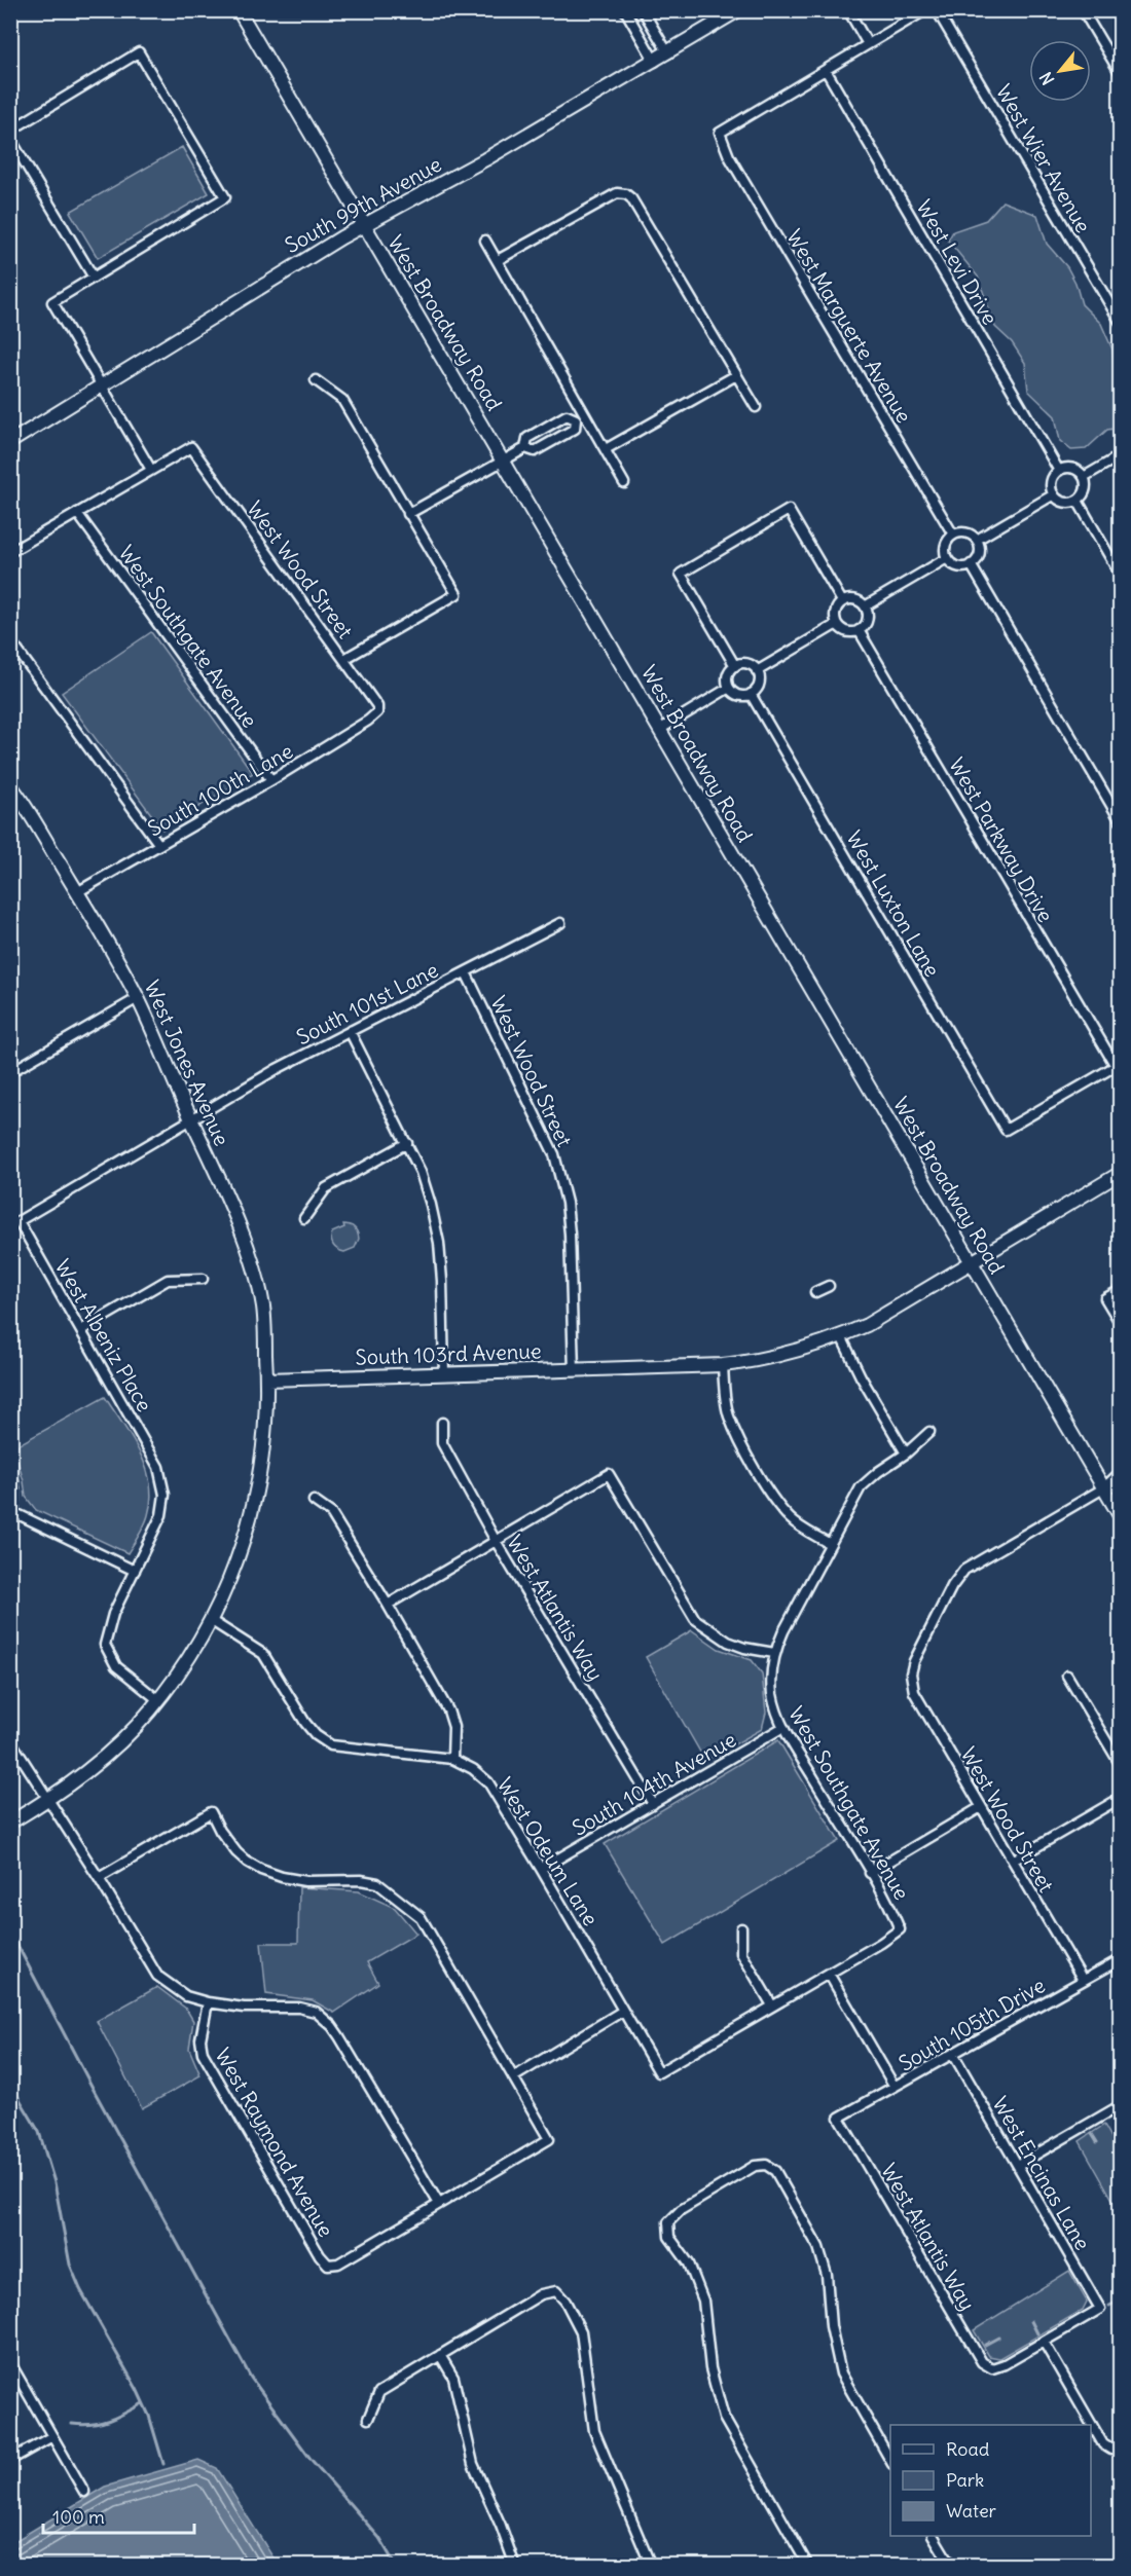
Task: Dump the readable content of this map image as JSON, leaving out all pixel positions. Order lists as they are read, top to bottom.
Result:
{
  "streets": {
    "main road": [
      "South 99th Avenue",
      "West Broadway Road",
      "West Jones Avenue",
      "South 103rd Avenue"
    ],
    "street": [
      "West Wier Avenue",
      "West Levi Drive",
      "West Marguerte Avenue",
      "West Wood Street",
      "West Southgate Avenue",
      "South 100th Lane",
      "West Parkway Drive",
      "West Luxton Lane",
      "South 101st Lane",
      "West Albeniz Place",
      "West Atlantis Way",
      "South 104th Avenue",
      "West Odeum Lane",
      "South 105th Drive",
      "West Raymond Avenue",
      "West Encinas Lane"
    ]
  },
  "crossings": [
    ["South 99th Avenue", "West Broadway Road"],
    ["West Levi Drive", "West Marguerte Avenue"],
    ["West Broadway Road", "West Wood Street"],
    ["West Broadway Road", "South 103rd Avenue"],
    ["West Wood Street", "South 100th Lane"],
    ["West Wood Street", "South 101st Lane"],
    ["West Wood Street", "South 103rd Avenue"],
    ["West Wood Street", "South 105th Drive"],
    ["West Southgate Avenue", "South 100th Lane"],
    ["West Southgate Avenue", "South 104th Avenue"],
    ["South 100th Lane", "West Jones Avenue"],
    ["West Parkway Drive", "West Luxton Lane"],
    ["South 101st Lane", "West Jones Avenue"],
    ["South 101st Lane", "West Albeniz Place"],
    ["West Jones Avenue", "South 103rd Avenue"],
    ["West Atlantis Way", "South 104th Avenue"],
    ["West Atlantis Way", "South 105th Drive"],
    ["West Atlantis Way", "West Encinas Lane"],
    ["South 104th Avenue", "West Odeum Lane"],
    ["South 105th Drive", "West Encinas Lane"]
  ],
  "legend": ["Road", "Park", "Water"],
  "scale_bar": "100 m",
  "north": "bottom left"
}
